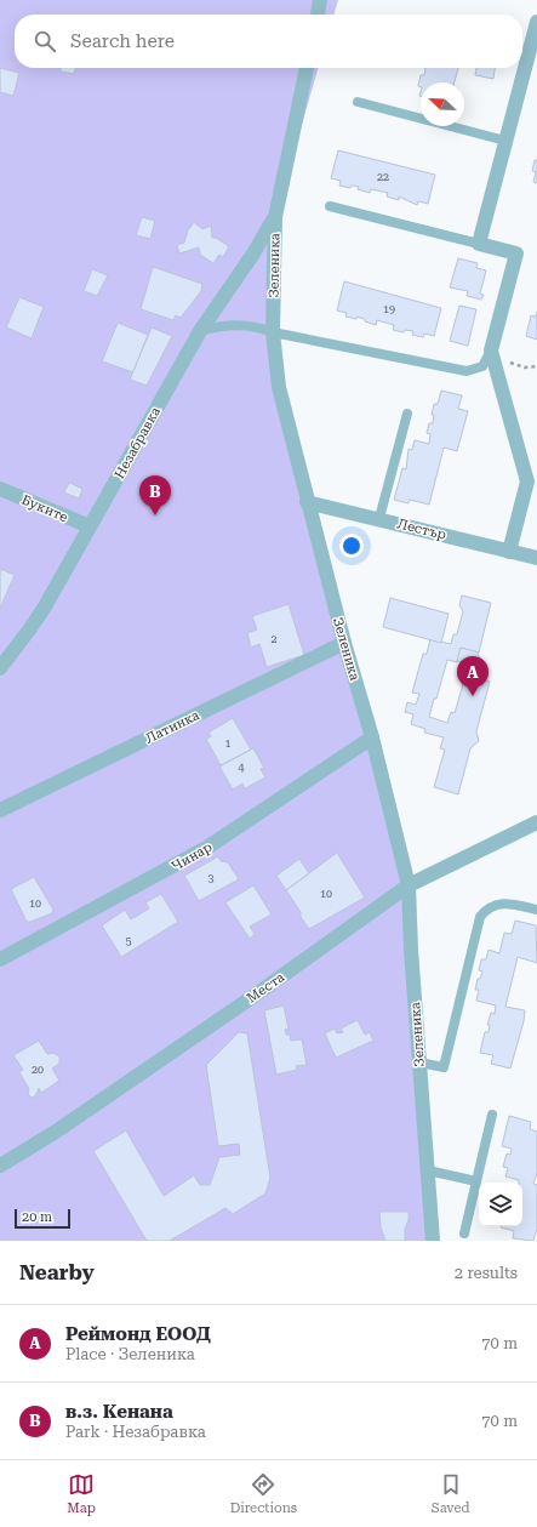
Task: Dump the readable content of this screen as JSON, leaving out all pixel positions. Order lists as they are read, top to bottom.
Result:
{
  "streets": {
    "street": [
      "Зеленика",
      "Незабравка",
      "Буките",
      "Лестър",
      "Латинка",
      "Чинар",
      "Места"
    ]
  },
  "crossings": [
    ["Зеленика", "Незабравка"],
    ["Зеленика", "Лестър"],
    ["Зеленика", "Латинка"],
    ["Зеленика", "Чинар"],
    ["Зеленика", "Места"],
    ["Незабравка", "Буките"]
  ],
  "house_numbers": [
    "22",
    "19",
    "2",
    "1",
    "4",
    "3",
    "10",
    "10",
    "5",
    "20"
  ],
  "scale_bar": "20 m",
  "north": "top left",
  "page": {
    "search": "Search here",
    "pins": ["B", "A"],
    "scale": "20 m",
    "heading": ["Nearby", "2 results"],
    "list": [
      {
        "mark": "A",
        "name": "Реймонд ЕООД",
        "note": "Place · Зеленика",
        "value": "70 m"
      },
      {
        "mark": "B",
        "name": "в.з. Кенана",
        "note": "Park · Незабравка",
        "value": "70 m"
      }
    ],
    "nav": ["Map", "Directions", "Saved"]
  }
}
